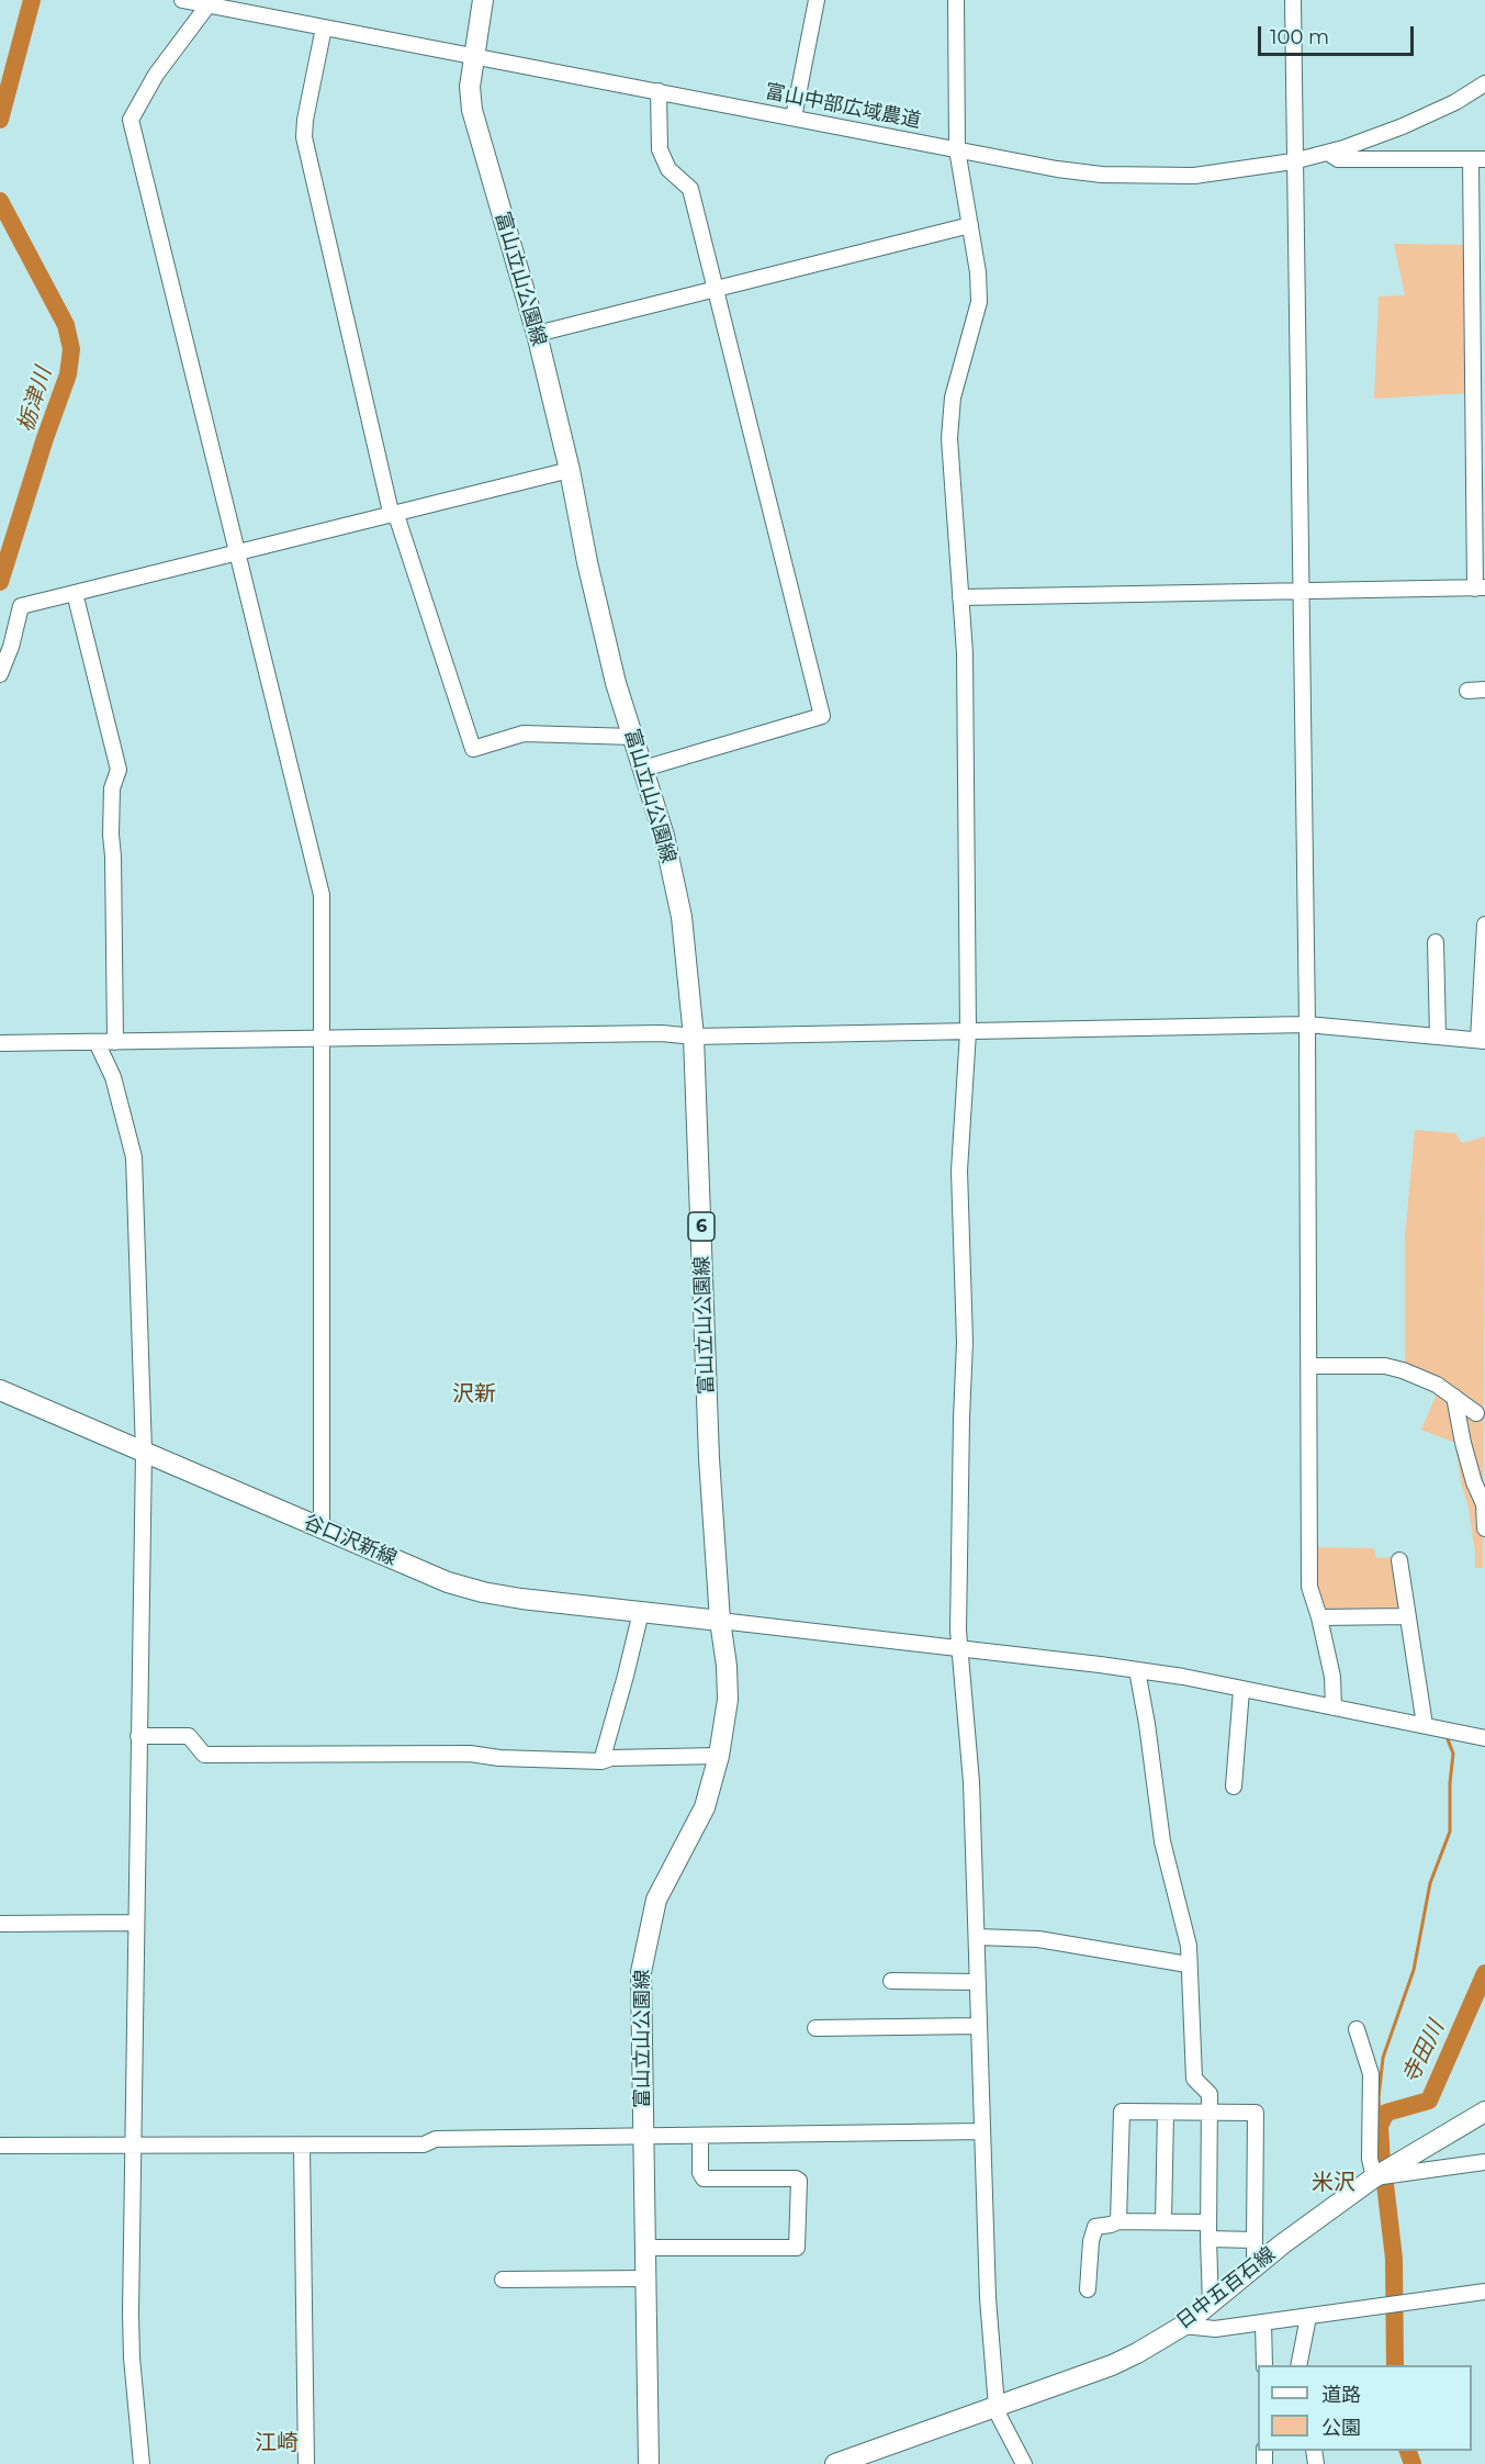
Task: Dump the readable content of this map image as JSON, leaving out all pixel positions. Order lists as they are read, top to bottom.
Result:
{
  "streets": {
    "main road": [
      "富山立山公園線",
      "6",
      "谷口沢新線",
      "日中五百石線"
    ],
    "street": ["富山中部広域農道"]
  },
  "crossings": [
    ["富山中部広域農道", "富山立山公園線"],
    ["富山立山公園線", "谷口沢新線"]
  ],
  "districts": ["沢新", "米沢", "江崎"],
  "water": ["栃津川", "寺田川"],
  "legend": ["道路", "公園"],
  "scale_bar": "100 m"
}
